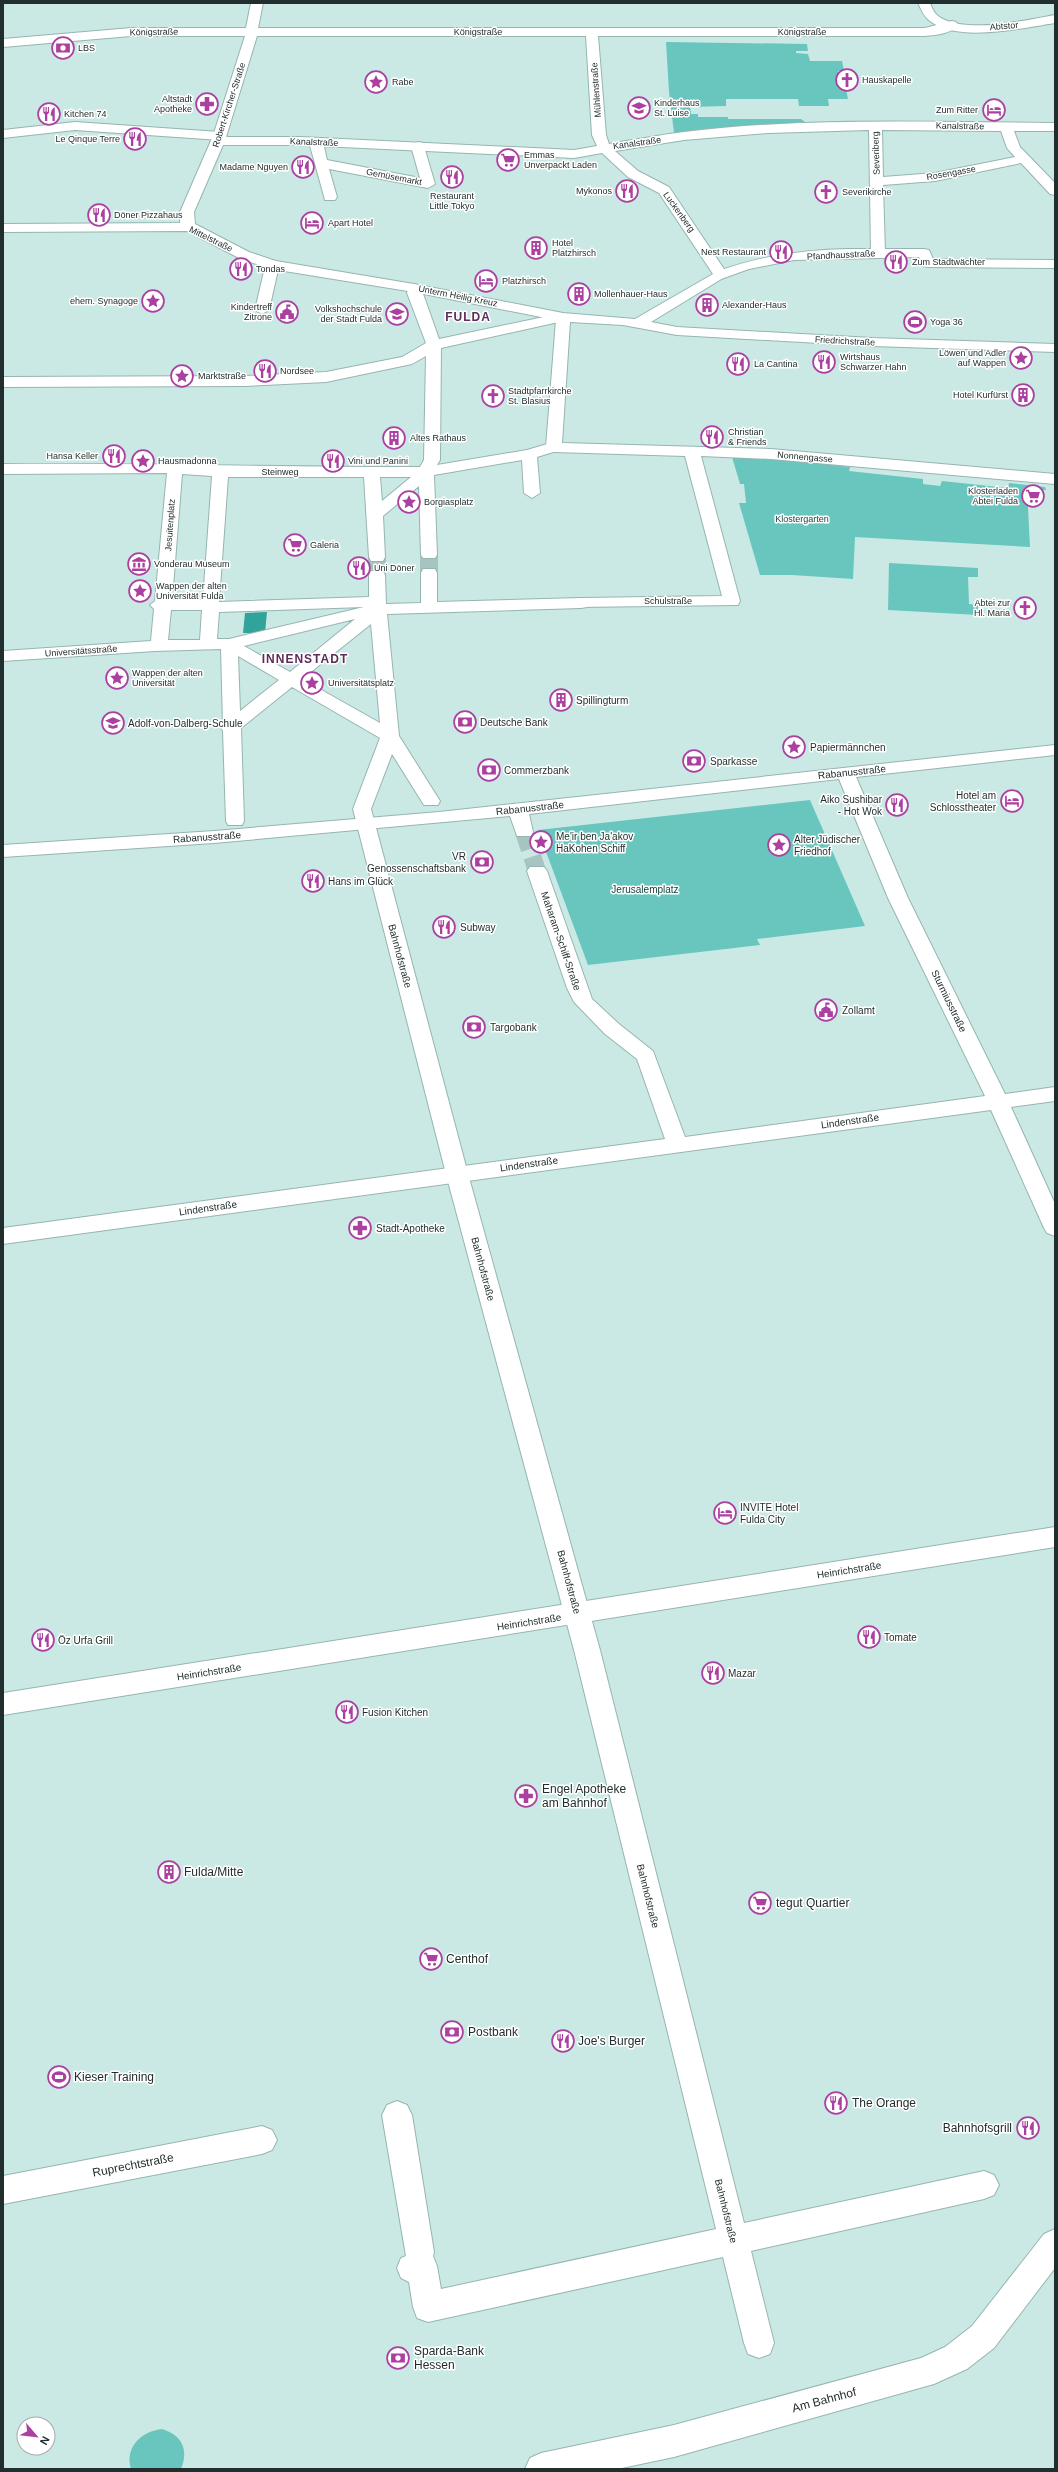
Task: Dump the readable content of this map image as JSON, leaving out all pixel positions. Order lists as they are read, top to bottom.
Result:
{
  "streets": {
    "street": [
      "Abtstor",
      "Königstraße",
      "Mühlenstraße",
      "Robert-Kircher-Straße",
      "Kanalstraße",
      "Severiberg",
      "Rosengasse",
      "Gemüsemarkt",
      "Luckenberg",
      "Mittelstraße",
      "Pfandhausstraße",
      "Unterm Heilig Kreuz",
      "Friedrichstraße",
      "Nonnengasse",
      "Steinweg",
      "Jesuitenplatz",
      "Schulstraße",
      "Universitätsstraße",
      "Rabanusstraße",
      "Maharam-Schiff-Straße",
      "Bahnhofstraße",
      "Sturmiusstraße",
      "Lindenstraße",
      "Heinrichstraße",
      "Ruprechtstraße",
      "Am Bahnhof"
    ]
  },
  "crossings": [
    ["Abtstor", "Königstraße"],
    ["Königstraße", "Mühlenstraße"],
    ["Königstraße", "Robert-Kircher-Straße"],
    ["Mühlenstraße", "Kanalstraße"],
    ["Mühlenstraße", "Luckenberg"],
    ["Robert-Kircher-Straße", "Kanalstraße"],
    ["Robert-Kircher-Straße", "Mittelstraße"],
    ["Kanalstraße", "Severiberg"],
    ["Kanalstraße", "Gemüsemarkt"],
    ["Kanalstraße", "Luckenberg"],
    ["Severiberg", "Rosengasse"],
    ["Severiberg", "Pfandhausstraße"],
    ["Luckenberg", "Pfandhausstraße"],
    ["Mittelstraße", "Unterm Heilig Kreuz"],
    ["Pfandhausstraße", "Unterm Heilig Kreuz"],
    ["Pfandhausstraße", "Friedrichstraße"],
    ["Unterm Heilig Kreuz", "Friedrichstraße"],
    ["Unterm Heilig Kreuz", "Steinweg"],
    ["Nonnengasse", "Steinweg"],
    ["Nonnengasse", "Schulstraße"],
    ["Steinweg", "Jesuitenplatz"],
    ["Jesuitenplatz", "Universitätsstraße"],
    ["Rabanusstraße", "Bahnhofstraße"],
    ["Rabanusstraße", "Sturmiusstraße"],
    ["Maharam-Schiff-Straße", "Lindenstraße"],
    ["Bahnhofstraße", "Lindenstraße"],
    ["Bahnhofstraße", "Heinrichstraße"],
    ["Sturmiusstraße", "Lindenstraße"]
  ],
  "districts": ["FULDA", "INNENSTADT"],
  "parks": ["Klostergarten", "Jerusalemplatz"],
  "places": {
    "bank": [
      "LBS",
      "Deutsche Bank",
      "Sparkasse",
      "Commerzbank",
      "VR Genossenschaftsbank",
      "Targobank",
      "Postbank",
      "Sparda-Bank Hessen"
    ],
    "church": [
      "Hauskapelle",
      "Severikirche",
      "Stadtpfarrkirche St. Blasius",
      "Abtei zur Hl. Maria"
    ],
    "place": [
      "Rabe",
      "ehem. Synagoge",
      "Löwen und Adler auf Wappen",
      "Marktstraße",
      "Hausmadonna",
      "Borgiasplatz",
      "Wappen der alten Universität Fulda",
      "Wappen der alten Universität",
      "Universitätsplatz",
      "Papiermännchen",
      "Me'ir ben Ja'akov HaKohen Schiff",
      "Alter Jüdischer Friedhof"
    ],
    "pharmacy": ["Altstadt Apotheke", "Stadt-Apotheke", "Engel Apotheke am Bahnhof"],
    "school or university": ["Kinderhaus St. Luise", "Volkshochschule der Stadt Fulda", "Adolf-von-Dalberg-Schule"],
    "hotel": [
      "Zum Ritter",
      "Apart Hotel",
      "Platzhirsch",
      "Hotel am Schlosstheater",
      "INVITE Hotel Fulda City"
    ],
    "restaurant": [
      "Kitchen 74",
      "Le Qinque Terre",
      "Madame Nguyen",
      "Restaurant Little Tokyo",
      "Mykonos",
      "Döner Pizzahaus",
      "Nest Restaurant",
      "Zum Stadtwächter",
      "Tondas",
      "Wirtshaus Schwarzer Hahn",
      "La Cantina",
      "Nordsee",
      "Christian & Friends",
      "Hansa Keller",
      "Vini und Panini",
      "Uni Döner",
      "Aiko Sushibar - Hot Wok",
      "Hans im Glück",
      "Subway",
      "Tomate",
      "Öz Urfa Grill",
      "Mazar",
      "Fusion Kitchen",
      "Joe's Burger",
      "The Orange",
      "Bahnhofsgrill"
    ],
    "supermarket": [
      "Emmas Unverpackt Laden",
      "Klosterladen Abtei Fulda",
      "Galeria",
      "tegut Quartier",
      "Centhof"
    ],
    "building": [
      "Hotel Platzhirsch",
      "Mollenhauer-Haus",
      "Alexander-Haus",
      "Hotel Kurfürst",
      "Altes Rathaus",
      "Spillingturm",
      "Fulda/Mitte"
    ],
    "public building": ["Kindertreff Zitrone", "Zollamt"],
    "sports": ["Yoga 36", "Kieser Training"],
    "museum": ["Vonderau Museum"]
  },
  "north": "bottom right"
}
